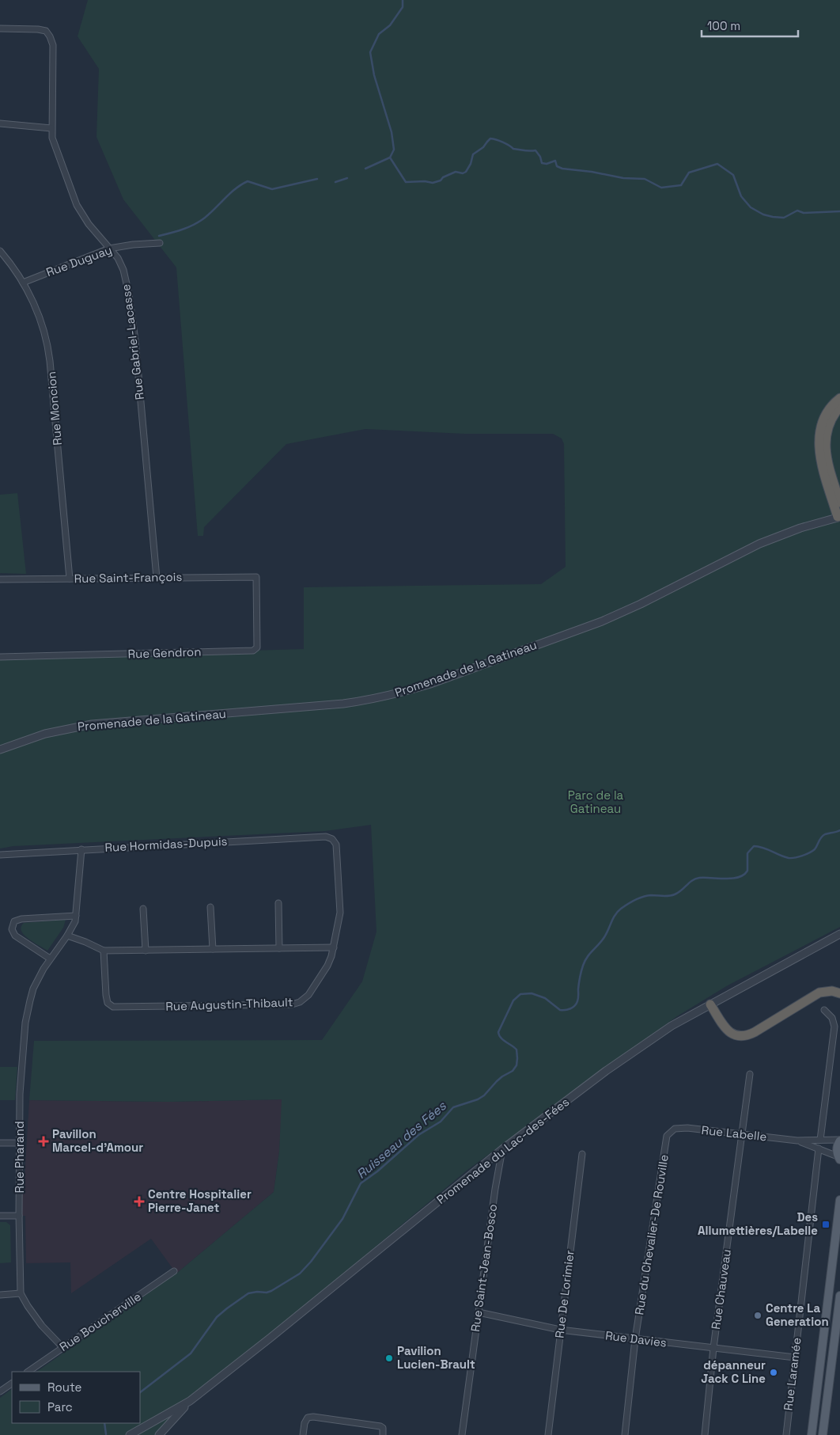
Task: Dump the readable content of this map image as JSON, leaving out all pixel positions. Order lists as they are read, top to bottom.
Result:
{
  "streets": {
    "street": [
      "Rue Duguay",
      "Rue Gabriel-Lacasse",
      "Rue Moncion",
      "Rue Saint-François",
      "Rue Gendron",
      "Promenade de la Gatineau",
      "Rue Hormidas-Dupuis",
      "Rue Augustin-Thibault",
      "Rue Labelle",
      "Promenade du Lac-des-Fées",
      "Rue Pharand",
      "Rue du Chevalier-De Rouville",
      "Rue Saint-Jean-Bosco",
      "Rue Chauveau",
      "Rue De Lorimier",
      "Rue Boucherville",
      "Rue Davies",
      "Rue Laramée"
    ]
  },
  "crossings": [
    ["Rue Duguay", "Rue Gabriel-Lacasse"],
    ["Rue Duguay", "Rue Moncion"],
    ["Rue Gabriel-Lacasse", "Rue Saint-François"],
    ["Rue Moncion", "Rue Saint-François"],
    ["Rue Saint-François", "Rue Gendron"],
    ["Rue Hormidas-Dupuis", "Rue Augustin-Thibault"],
    ["Rue Hormidas-Dupuis", "Rue Pharand"],
    ["Rue Labelle", "Rue du Chevalier-De Rouville"],
    ["Rue Labelle", "Rue Chauveau"],
    ["Rue Labelle", "Rue Laramée"],
    ["Promenade du Lac-des-Fées", "Rue Saint-Jean-Bosco"],
    ["Rue Pharand", "Rue Boucherville"],
    ["Rue du Chevalier-De Rouville", "Rue Davies"],
    ["Rue Saint-Jean-Bosco", "Rue Davies"],
    ["Rue Chauveau", "Rue Davies"],
    ["Rue De Lorimier", "Rue Davies"],
    ["Rue Davies", "Rue Laramée"]
  ],
  "water": ["Ruisseau des Fées"],
  "parks": ["Parc de la Gatineau"],
  "places": {
    "health": ["Pavillon Marcel-d'Amour", "Centre Hospitalier Pierre-Janet"],
    "transit": ["Des Allumettières/Labelle"],
    "other": ["Centre La Generation", "Pavilion Lucien-Brault", "dépanneur Jack C Line"]
  },
  "legend": ["Route", "Parc"],
  "scale_bar": "100 m"
}
